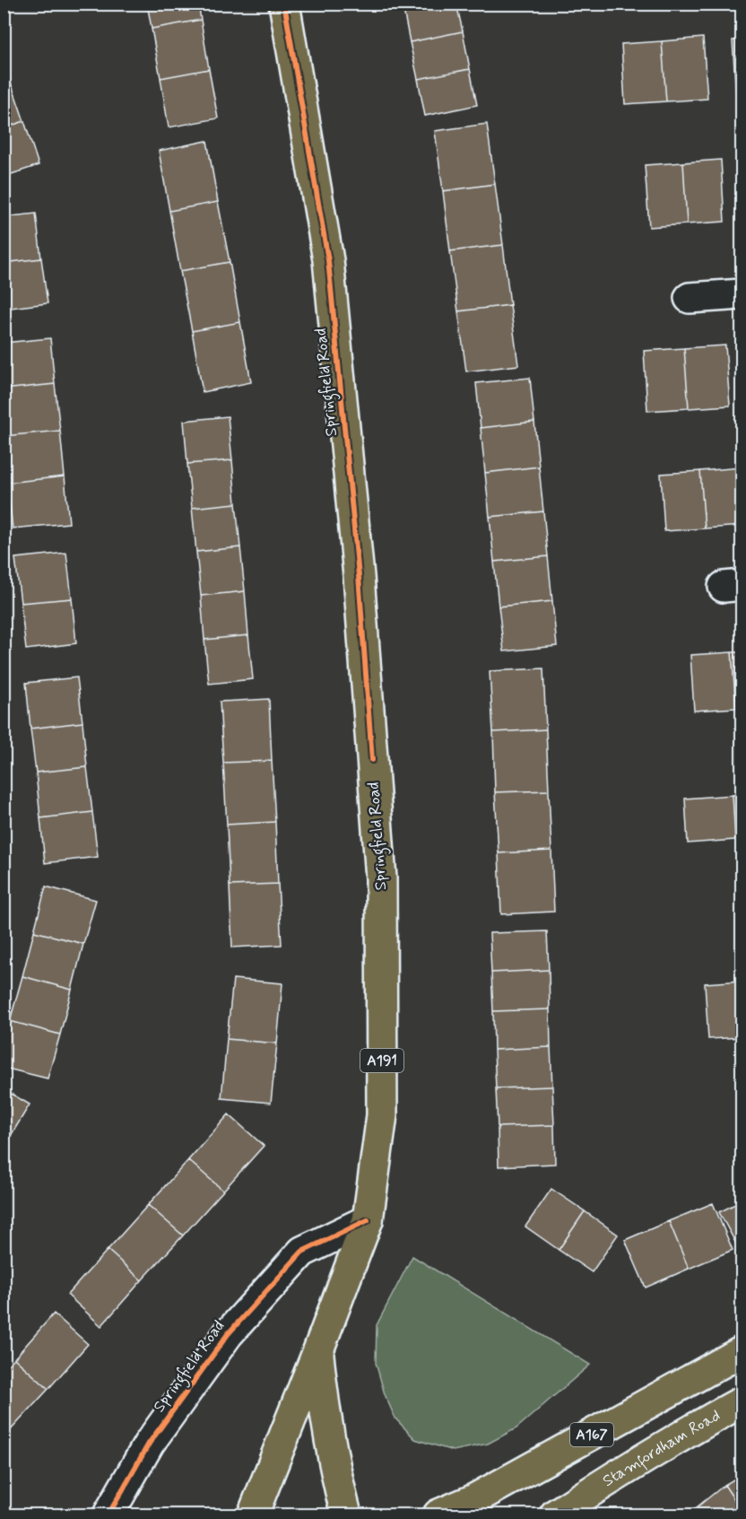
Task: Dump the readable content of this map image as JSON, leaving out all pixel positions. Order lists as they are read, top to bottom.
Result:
{
  "streets": {
    "main road": [
      "Springfield Road",
      "A191",
      "A167",
      "Stamfordham Road"
    ]
  }
}
